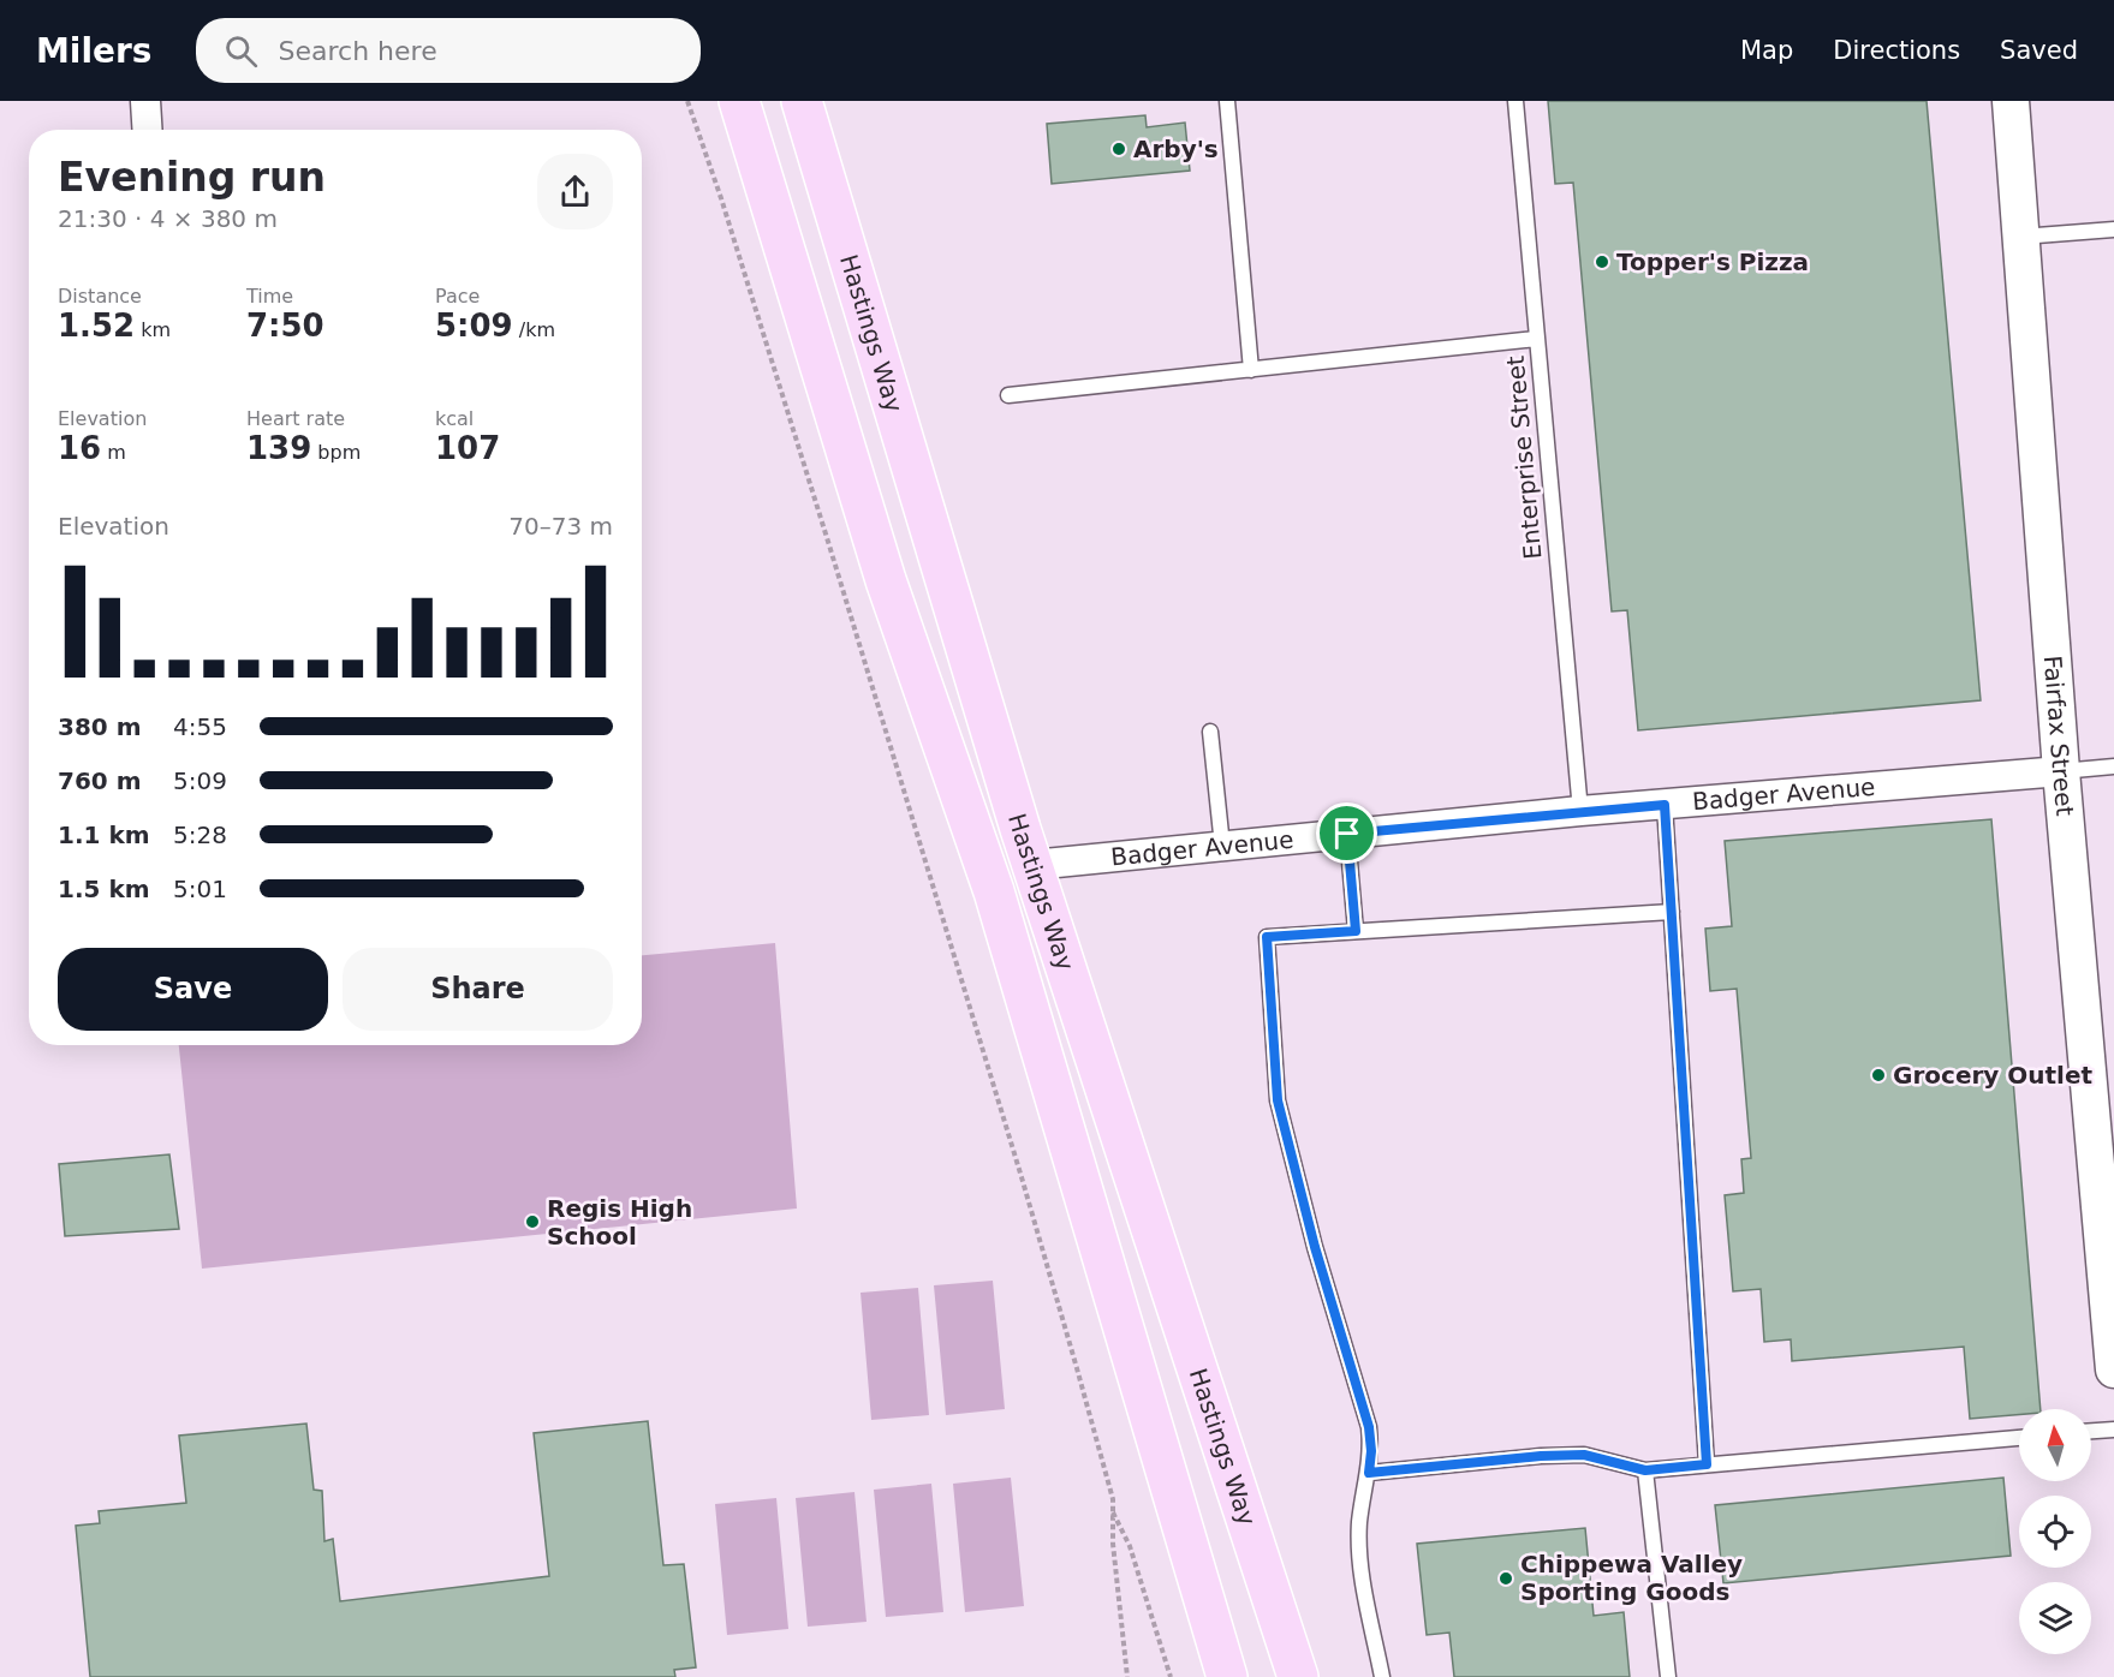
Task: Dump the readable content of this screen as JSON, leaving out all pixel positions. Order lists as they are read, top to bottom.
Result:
{
  "streets": {
    "main road": ["Hastings Way"],
    "street": ["Fairfax Street", "Badger Avenue"],
    "lane": ["Enterprise Street"]
  },
  "crossings": [
    ["Hastings Way", "Badger Avenue"],
    ["Enterprise Street", "Badger Avenue"],
    ["Fairfax Street", "Badger Avenue"]
  ],
  "places": [
    "Arby's",
    "Topper's Pizza",
    "Grocery Outlet",
    "Regis High School",
    "Chippewa Valley Sporting Goods"
  ],
  "north": "top",
  "page": {
    "header": "Milers",
    "search": "Search here",
    "nav": ["Map", "Directions", "Saved"],
    "heading": ["Evening run", "21:30 · 4 × 380 m"],
    "stats": [
      ["Distance", "1.52 km"],
      ["Time", "7:50"],
      ["Pace", "5:09 /km"],
      ["Elevation", "16 m"],
      ["Heart rate", "139 bpm"],
      ["kcal", "107"]
    ],
    "chart": ["Elevation", "70–73 m"],
    "list": [
      {
        "name": "380 m",
        "note": "4:55"
      },
      {
        "name": "760 m",
        "note": "5:09"
      },
      {
        "name": "1.1 km",
        "note": "5:28"
      },
      {
        "name": "1.5 km",
        "note": "5:01"
      }
    ],
    "buttons": ["Save", "Share"]
  }
}
